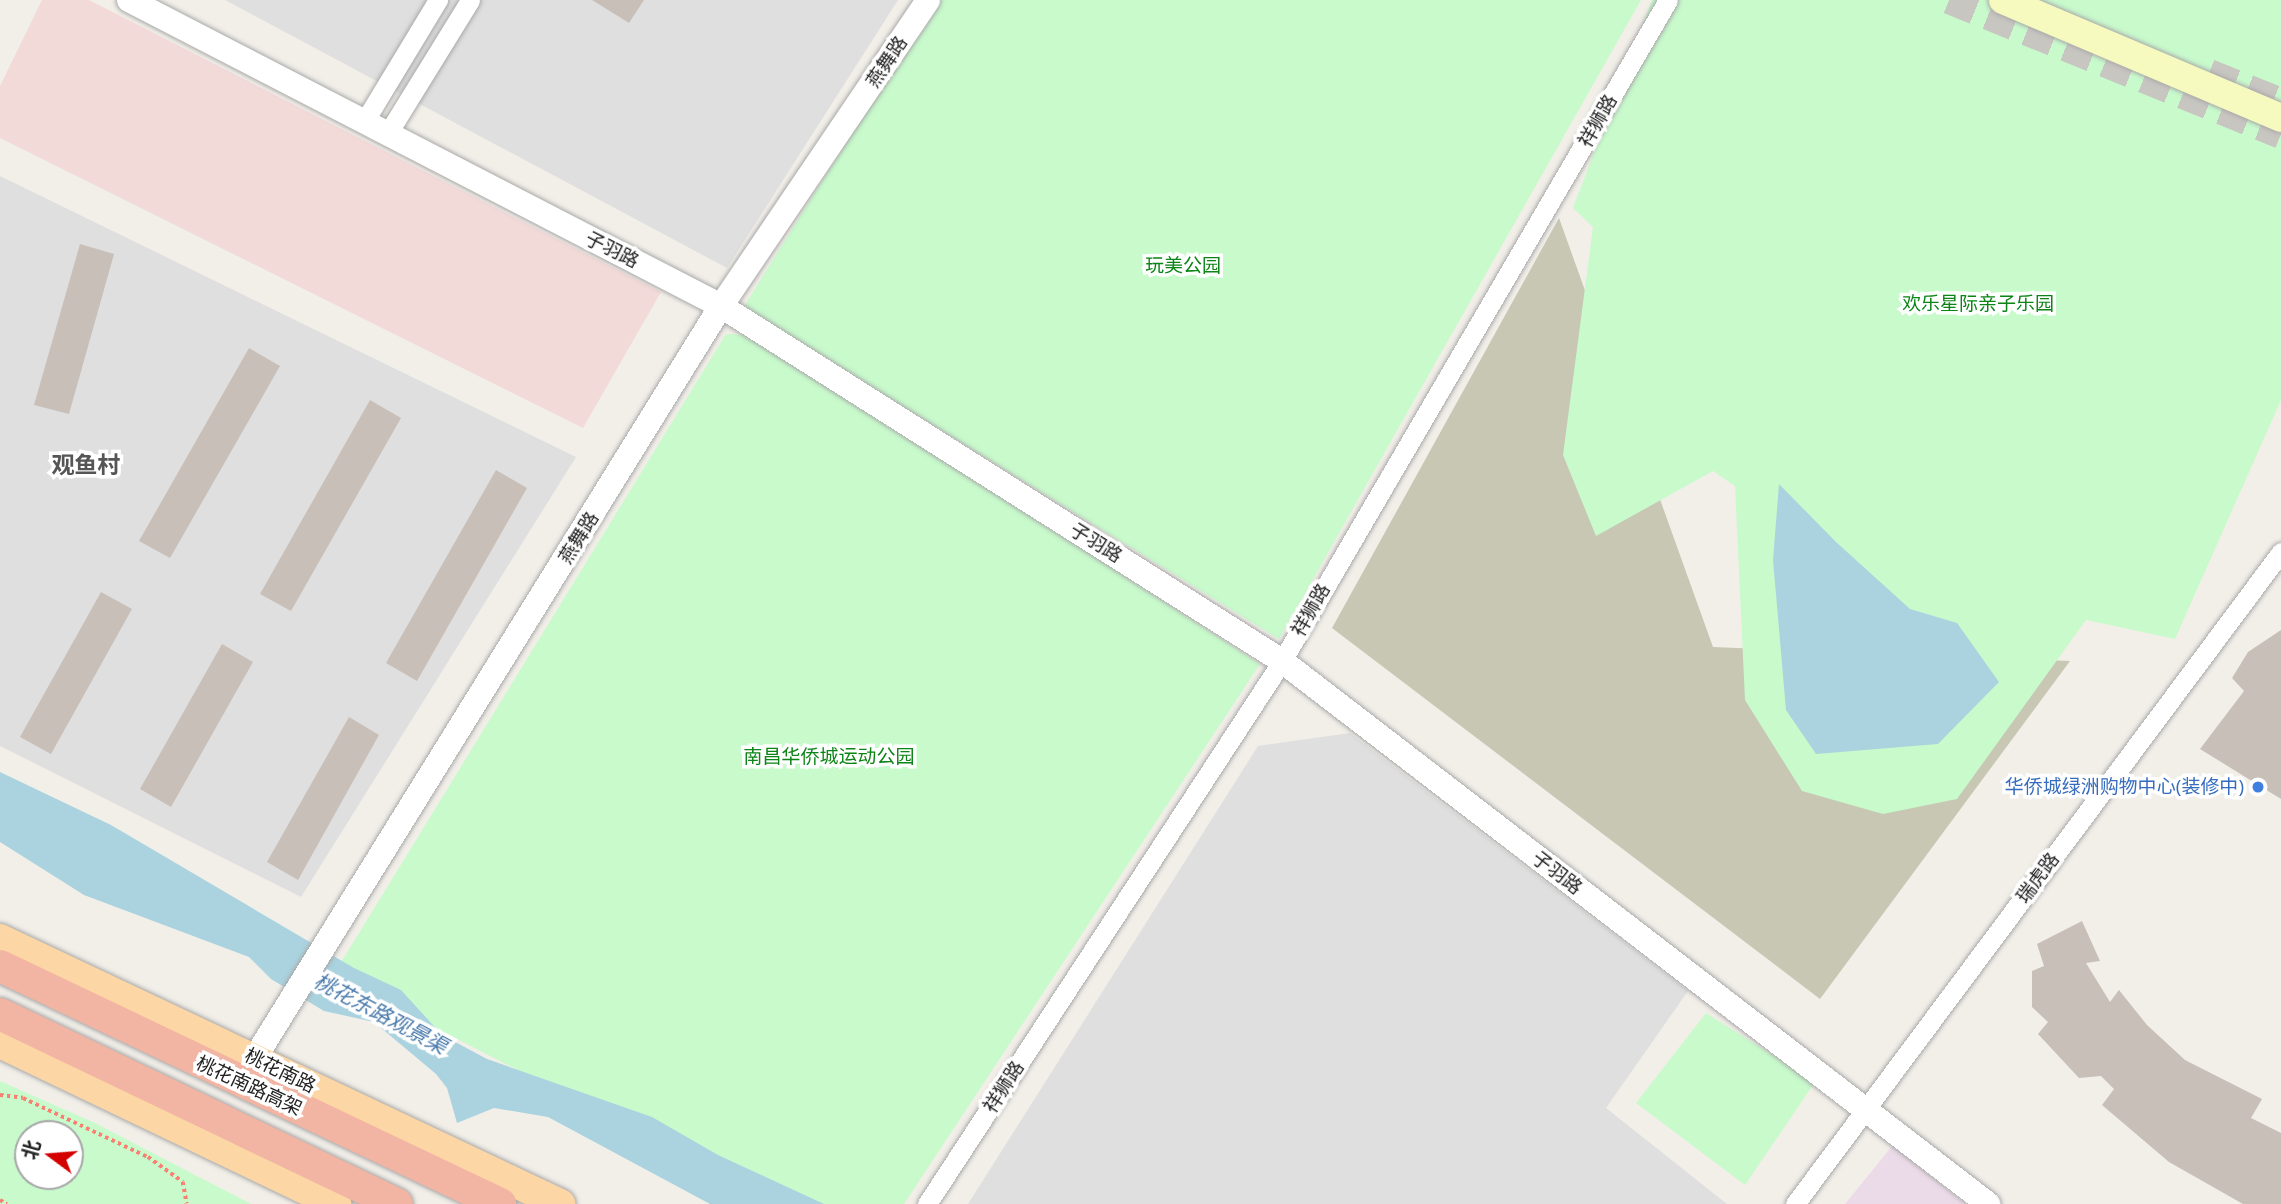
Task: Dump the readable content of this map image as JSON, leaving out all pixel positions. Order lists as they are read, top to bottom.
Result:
{
  "streets": {
    "highway": ["桃花南路高架"],
    "main road": ["桃花南路"],
    "street": [
      "燕舞路",
      "祥狮路",
      "子羽路",
      "瑞虎路"
    ]
  },
  "crossings": [
    ["燕舞路", "子羽路"],
    ["燕舞路", "桃花南路"],
    ["燕舞路", "桃花南路高架"],
    ["祥狮路", "子羽路"],
    ["子羽路", "瑞虎路"],
    ["桃花南路", "桃花南路高架"]
  ],
  "districts": ["观鱼村"],
  "water": ["桃花东路观景渠"],
  "parks": ["玩美公园", "欢乐星际亲子乐园", "南昌华侨城运动公园"],
  "places": ["华侨城绿洲购物中心(装修中)"],
  "north": "left"
}
